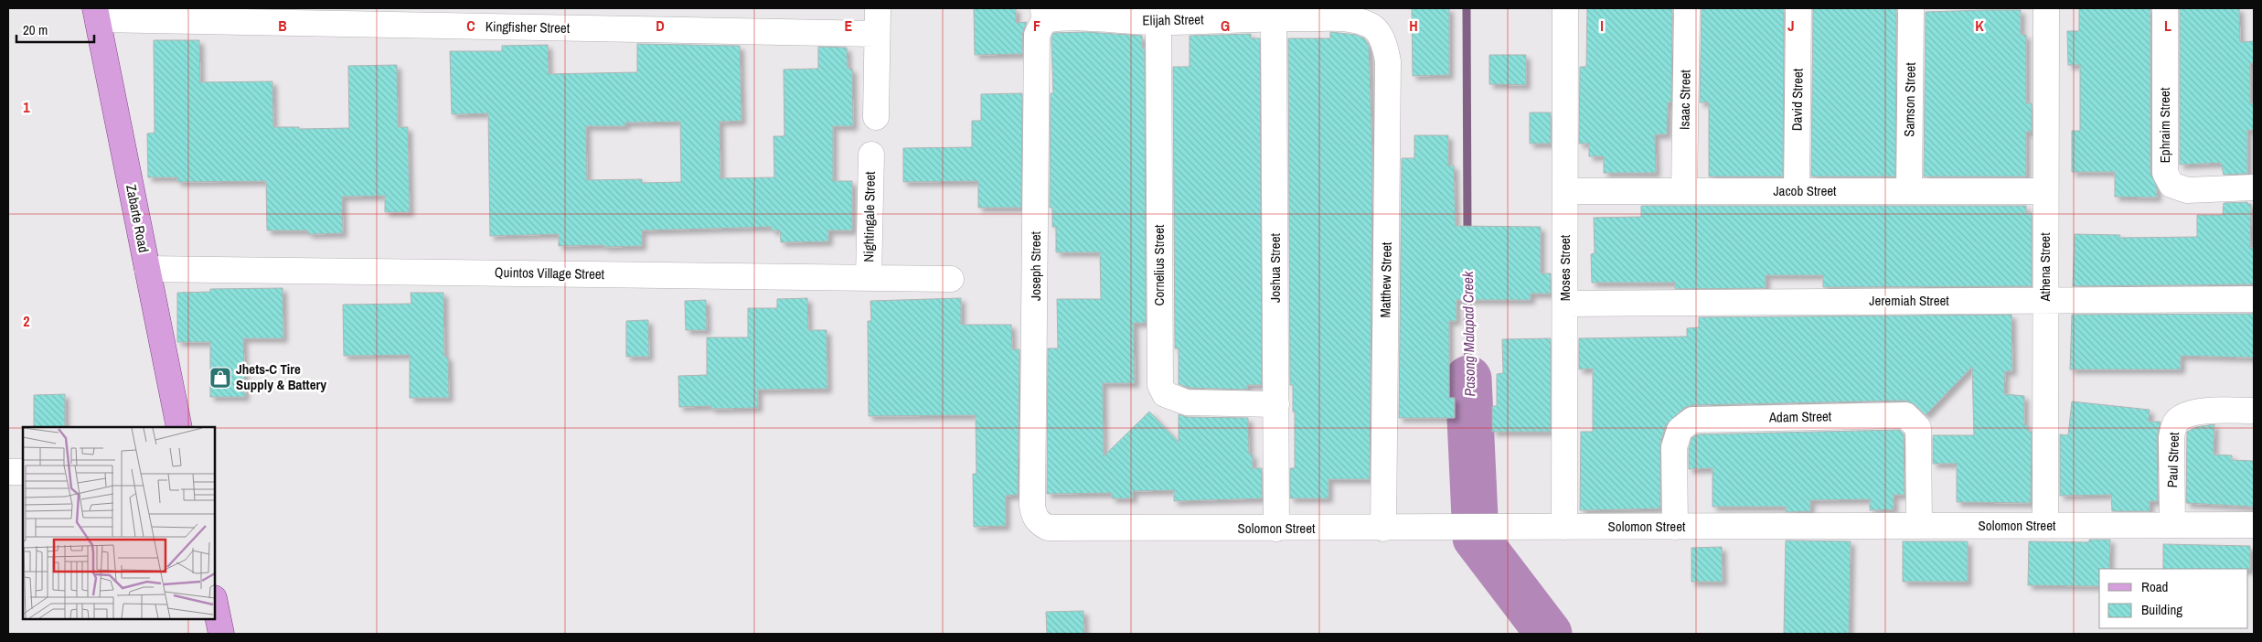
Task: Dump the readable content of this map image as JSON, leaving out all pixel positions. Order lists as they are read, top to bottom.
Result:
{
  "streets": {
    "main road": ["Zabarte Road"],
    "street": [
      "Elijah Street",
      "Kingfisher Street",
      "Isaac Street",
      "David Street",
      "Samson Street",
      "Ephraim Street",
      "Jacob Street",
      "Nightingale Street",
      "Cornelius Street",
      "Joseph Street",
      "Athena Street",
      "Joshua Street",
      "Moses Street",
      "Quintos Village Street",
      "Matthew Street",
      "Jeremiah Street",
      "Adam Street",
      "Paul Street",
      "Solomon Street"
    ]
  },
  "crossings": [
    ["Elijah Street", "Cornelius Street"],
    ["Elijah Street", "Joseph Street"],
    ["Elijah Street", "Joshua Street"],
    ["Elijah Street", "Matthew Street"],
    ["Kingfisher Street", "Zabarte Road"],
    ["Isaac Street", "Jacob Street"],
    ["David Street", "Jacob Street"],
    ["Samson Street", "Jacob Street"],
    ["Jacob Street", "Athena Street"],
    ["Jacob Street", "Moses Street"],
    ["Nightingale Street", "Quintos Village Street"],
    ["Zabarte Road", "Quintos Village Street"],
    ["Cornelius Street", "Joshua Street"],
    ["Joseph Street", "Solomon Street"],
    ["Athena Street", "Jeremiah Street"],
    ["Athena Street", "Solomon Street"],
    ["Joshua Street", "Solomon Street"],
    ["Moses Street", "Jeremiah Street"],
    ["Moses Street", "Solomon Street"],
    ["Matthew Street", "Solomon Street"],
    ["Adam Street", "Solomon Street"],
    ["Paul Street", "Solomon Street"]
  ],
  "water": ["Pasong Malapad Creek"],
  "places": {
    "shop": ["Jhets-C Tire Supply & Battery"]
  },
  "legend": ["Road", "Building"],
  "scale_bar": "20 m",
  "grid": {
    "columns": [
      "B",
      "C",
      "D",
      "E",
      "F",
      "G",
      "H",
      "I",
      "J",
      "K",
      "L"
    ],
    "rows": ["1", "2"]
  }
}
